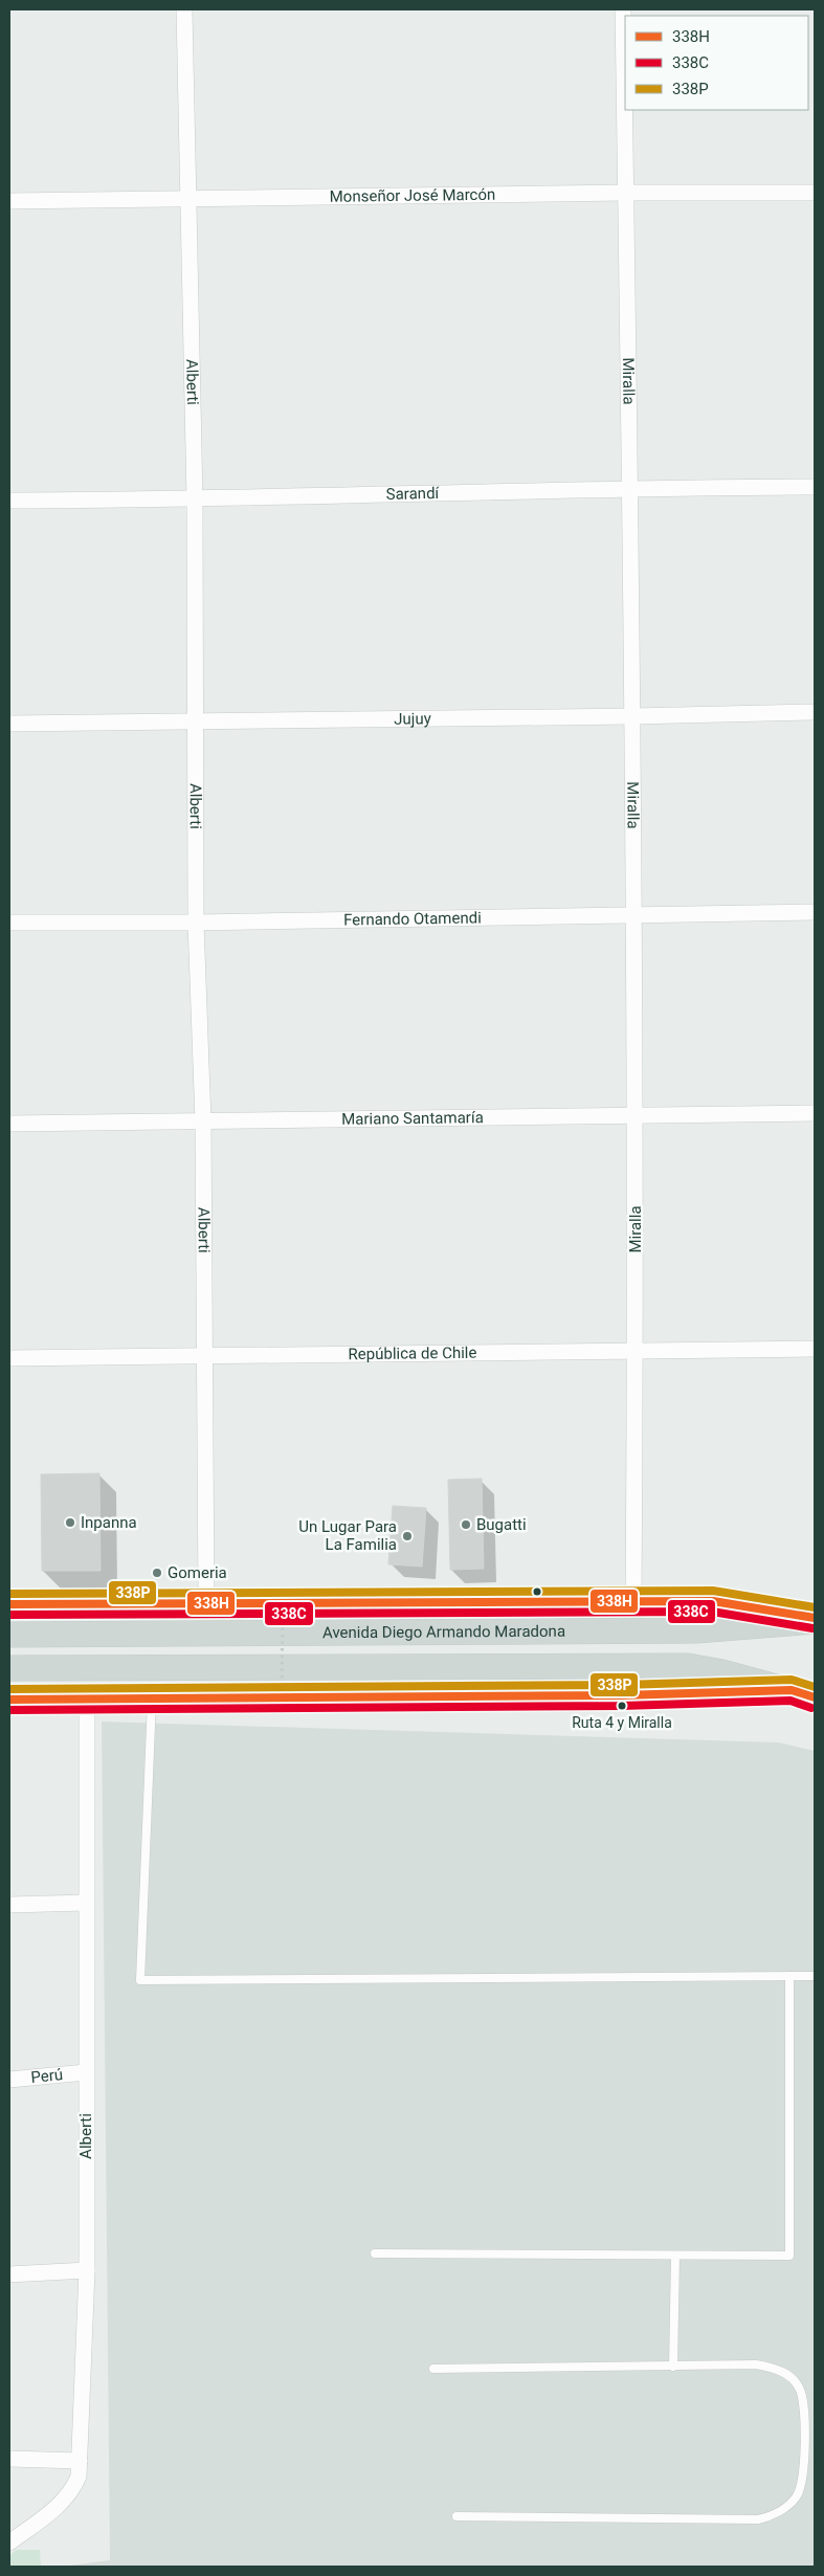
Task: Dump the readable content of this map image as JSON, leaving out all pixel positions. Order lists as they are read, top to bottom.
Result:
{
  "streets": {
    "main road": ["Avenida Diego Armando Maradona"],
    "street": [
      "Monseñor José Marcón",
      "Miralla",
      "Alberti",
      "Sarandí",
      "Jujuy",
      "Fernando Otamendi",
      "Mariano Santamaría",
      "República de Chile",
      "Perú"
    ]
  },
  "crossings": [
    ["Monseñor José Marcón", "Miralla"],
    ["Monseñor José Marcón", "Alberti"],
    ["Miralla", "Sarandí"],
    ["Miralla", "Jujuy"],
    ["Miralla", "Fernando Otamendi"],
    ["Miralla", "Mariano Santamaría"],
    ["Miralla", "República de Chile"],
    ["Miralla", "Avenida Diego Armando Maradona"],
    ["Alberti", "Sarandí"],
    ["Alberti", "Jujuy"],
    ["Alberti", "Fernando Otamendi"],
    ["Alberti", "Mariano Santamaría"],
    ["Alberti", "República de Chile"],
    ["Alberti", "Avenida Diego Armando Maradona"],
    ["Alberti", "Perú"]
  ],
  "places": [
    "Inpanna",
    "Bugatti",
    "Un Lugar Para La Familia",
    "Gomeria",
    "Ruta 4 y Miralla"
  ],
  "lines": ["transit line 338P", "transit line 338H", "transit line 338C"],
  "legend": ["338H", "338C", "338P"]
}
